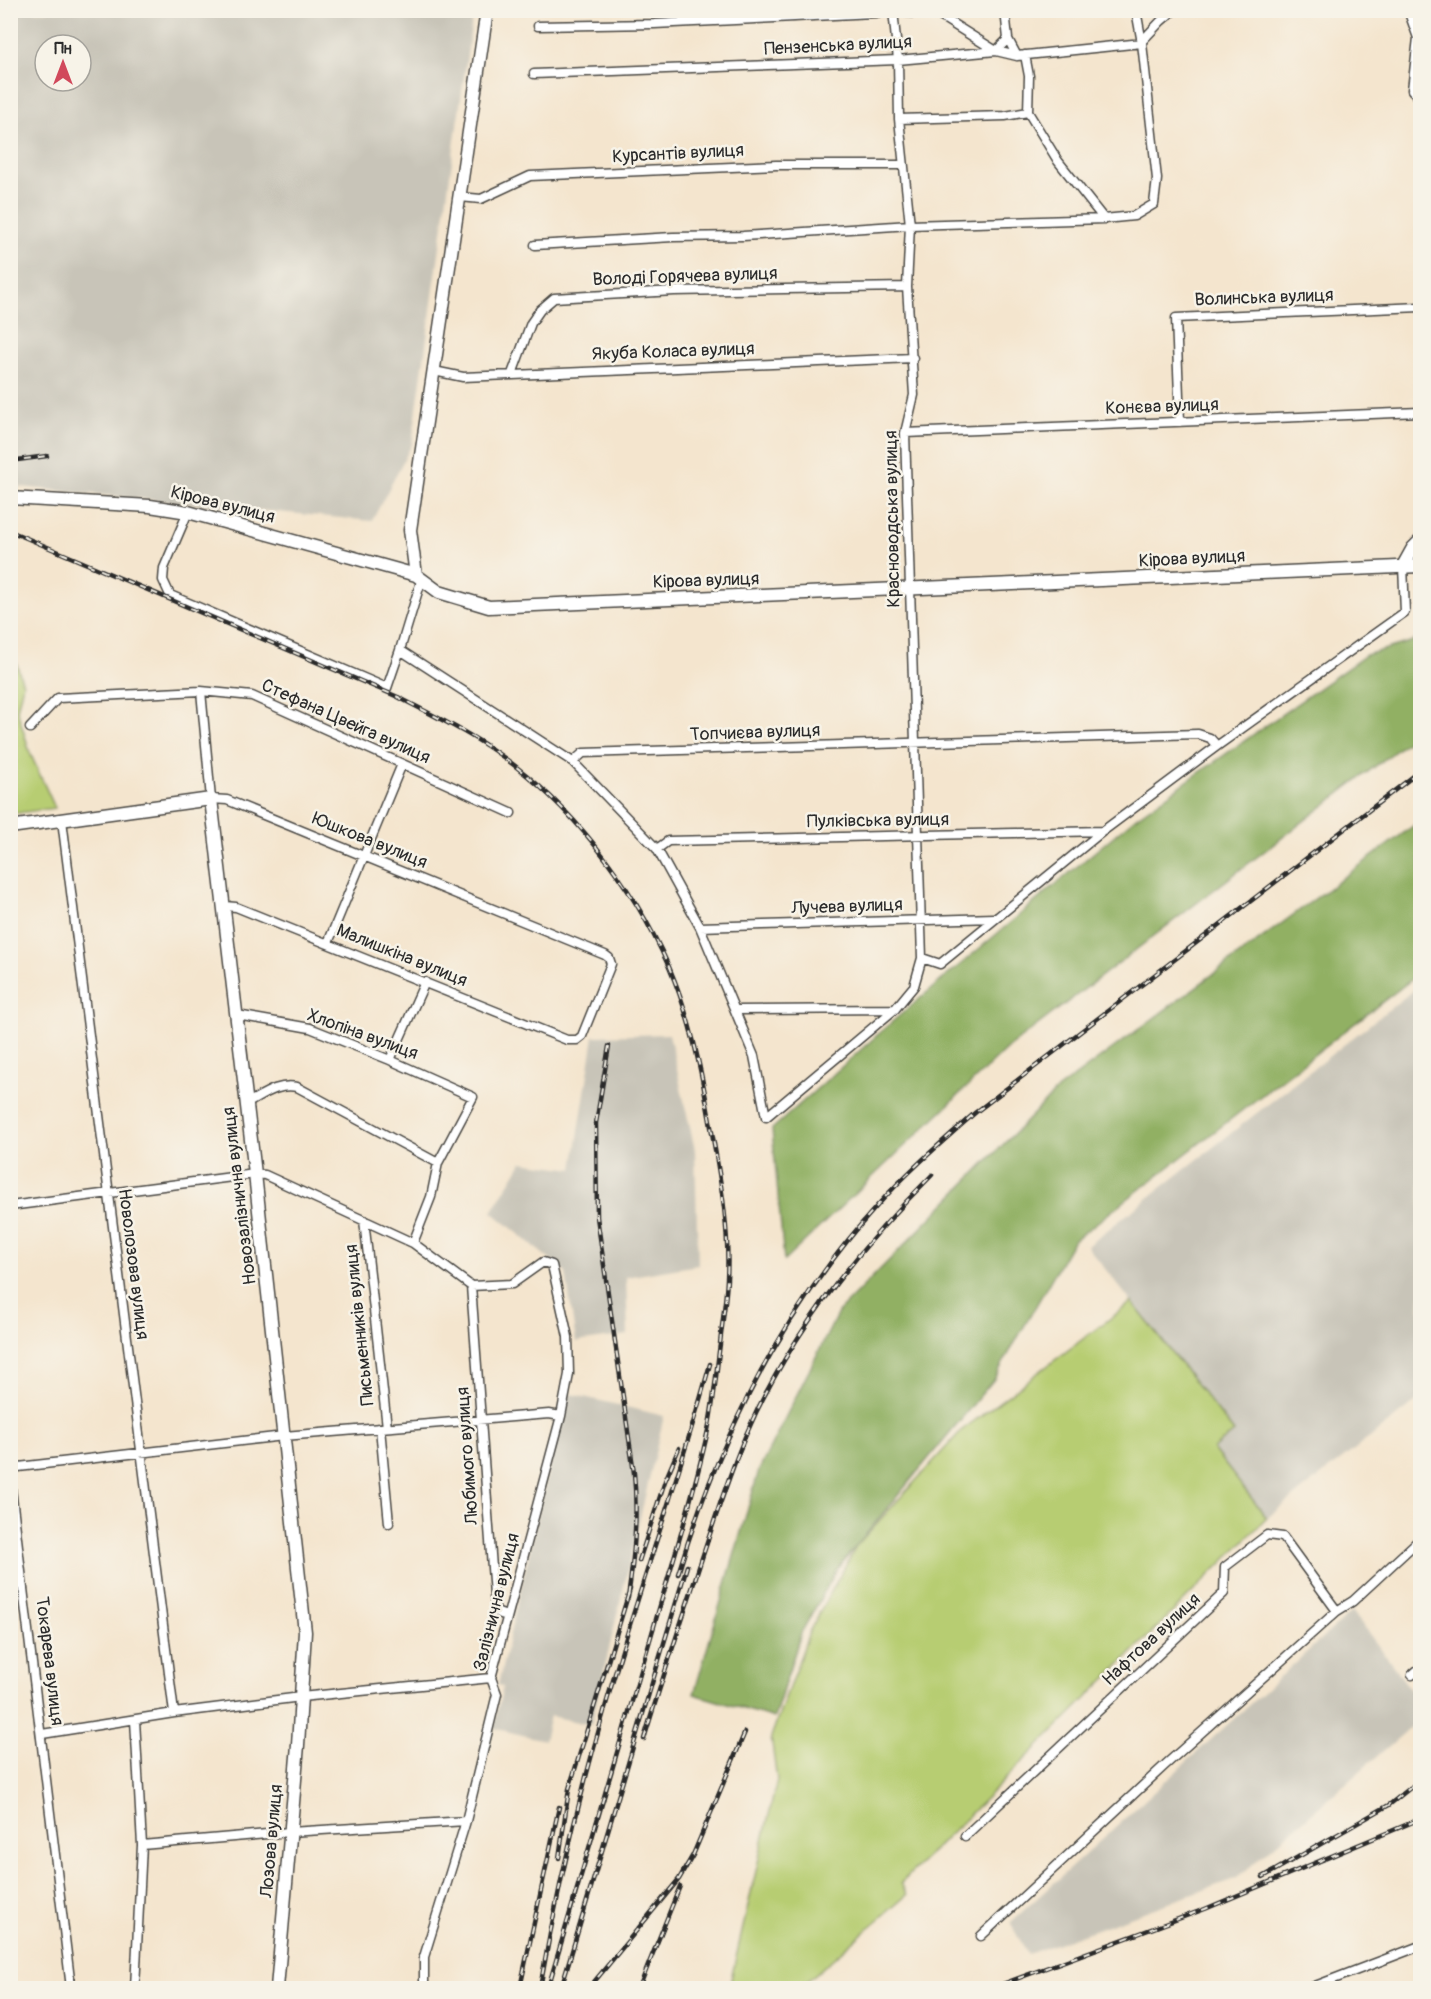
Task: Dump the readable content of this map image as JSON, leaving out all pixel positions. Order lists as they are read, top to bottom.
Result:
{
  "streets": {
    "main road": [
      "Кірова вулиця",
      "Юшкова вулиця",
      "Новозалізнична вулиця",
      "Лозова вулиця"
    ],
    "street": [
      "Пензенська вулиця",
      "Курсантів вулиця",
      "Володі Горячева вулиця",
      "Волинська вулиця",
      "Якуба Коласа вулиця",
      "Конєва вулиця",
      "Красноводська вулиця",
      "Стефана Цвейга вулиця",
      "Топчиєва вулиця",
      "Пулківська вулиця",
      "Лучева вулиця",
      "Малишкіна вулиця",
      "Хлопіна вулиця",
      "Новолозова вулиця",
      "Письменників вулиця",
      "Любимого вулиця",
      "Залізнична вулиця",
      "Нафтова вулиця",
      "Токарева вулиця"
    ]
  },
  "crossings": [
    ["Пензенська вулиця", "Красноводська вулиця"],
    ["Курсантів вулиця", "Красноводська вулиця"],
    ["Володі Горячева вулиця", "Якуба Коласа вулиця"],
    ["Володі Горячева вулиця", "Красноводська вулиця"],
    ["Волинська вулиця", "Конєва вулиця"],
    ["Якуба Коласа вулиця", "Красноводська вулиця"],
    ["Конєва вулиця", "Красноводська вулиця"],
    ["Кірова вулиця", "Красноводська вулиця"],
    ["Красноводська вулиця", "Топчиєва вулиця"],
    ["Красноводська вулиця", "Пулківська вулиця"],
    ["Красноводська вулиця", "Лучева вулиця"],
    ["Стефана Цвейга вулиця", "Новозалізнична вулиця"],
    ["Юшкова вулиця", "Малишкіна вулиця"],
    ["Юшкова вулиця", "Новозалізнична вулиця"],
    ["Юшкова вулиця", "Новолозова вулиця"],
    ["Малишкіна вулиця", "Новозалізнична вулиця"],
    ["Хлопіна вулиця", "Новозалізнична вулиця"],
    ["Новозалізнична вулиця", "Лозова вулиця"],
    ["Любимого вулиця", "Залізнична вулиця"]
  ],
  "north": "top"
}
